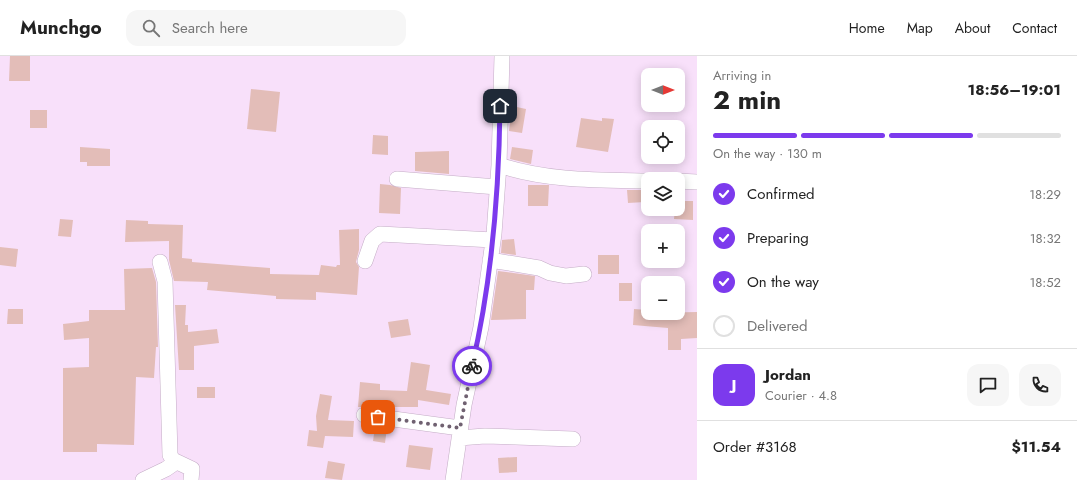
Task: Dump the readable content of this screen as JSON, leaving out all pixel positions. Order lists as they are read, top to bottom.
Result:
{
  "north": "right",
  "page": {
    "header": "Munchgo",
    "search": "Search here",
    "nav": [
      "Home",
      "Map",
      "About",
      "Contact"
    ],
    "heading": ["2 min", "Arriving in", "18:56–19:01"],
    "panel": [
      "Jordan",
      "Courier · 4.8",
      "Order #3168",
      "$11.54"
    ],
    "map_buttons": ["+", "−"],
    "bar": "On the way · 130 m",
    "list": [
      ["Confirmed", "18:29"],
      ["Preparing", "18:32"],
      ["On the way", "18:52"],
      "Delivered"
    ],
    "round": "J"
  }
}
